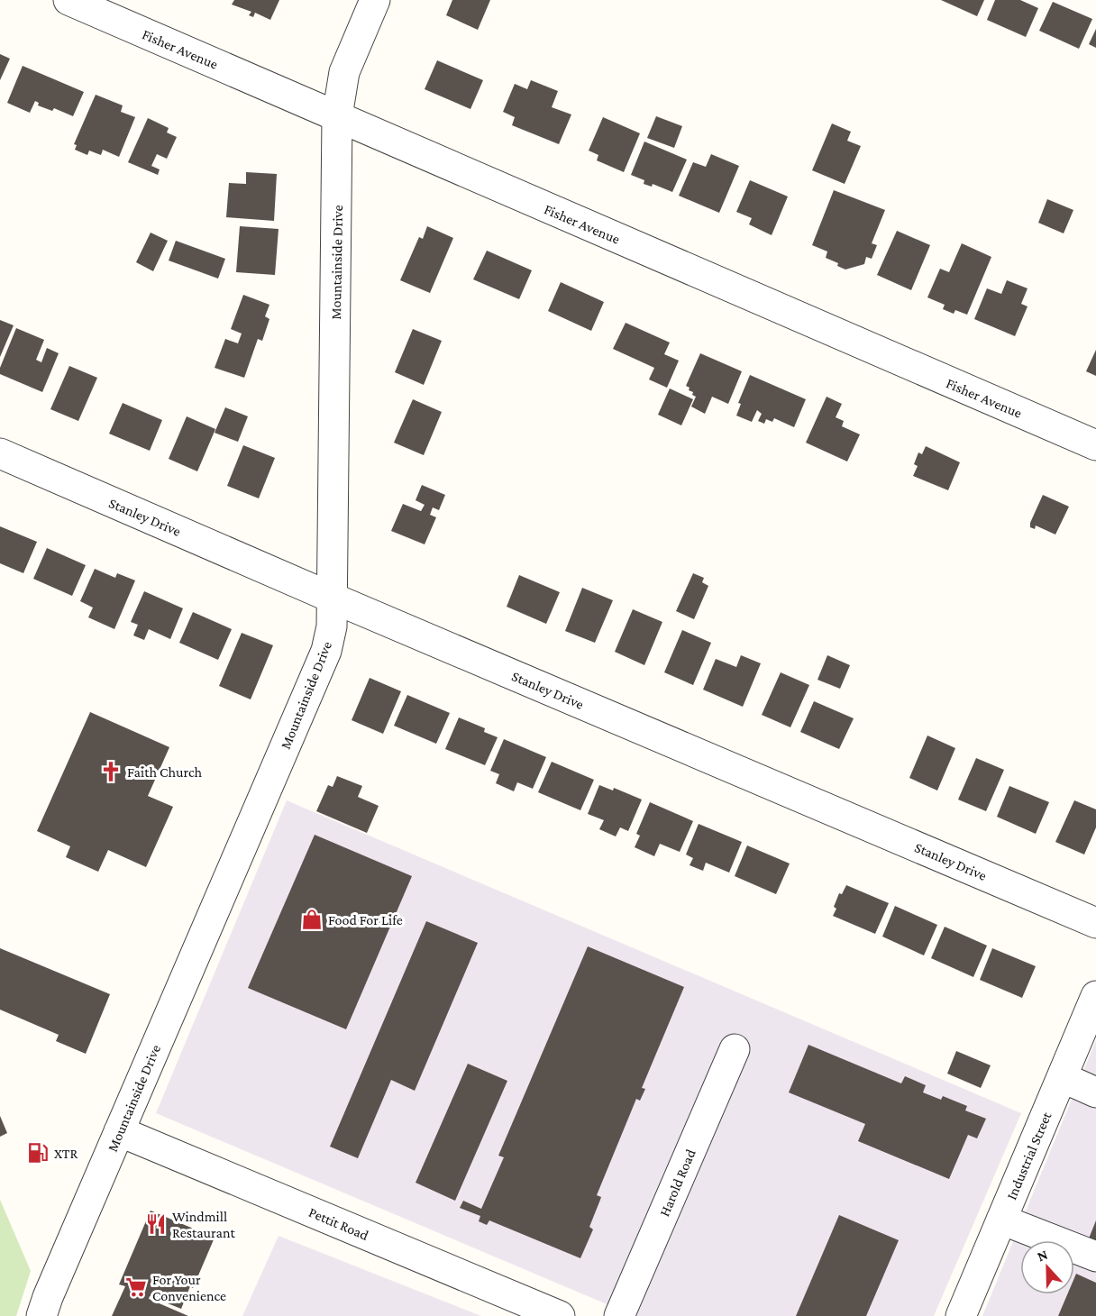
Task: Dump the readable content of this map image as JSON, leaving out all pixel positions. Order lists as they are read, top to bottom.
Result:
{
  "streets": {
    "street": [
      "Fisher Avenue",
      "Mountainside Drive",
      "Stanley Drive",
      "Industrial Street",
      "Harold Road",
      "Pettit Road"
    ]
  },
  "crossings": [
    ["Fisher Avenue", "Mountainside Drive"],
    ["Mountainside Drive", "Stanley Drive"],
    ["Mountainside Drive", "Pettit Road"]
  ],
  "places": {
    "church": ["Faith Church"],
    "shop": ["Food For Life"],
    "fuel station": ["XTR"],
    "restaurant": ["Windmill Restaurant"],
    "supermarket": ["For Your Convenience"]
  },
  "north": "top"
}
